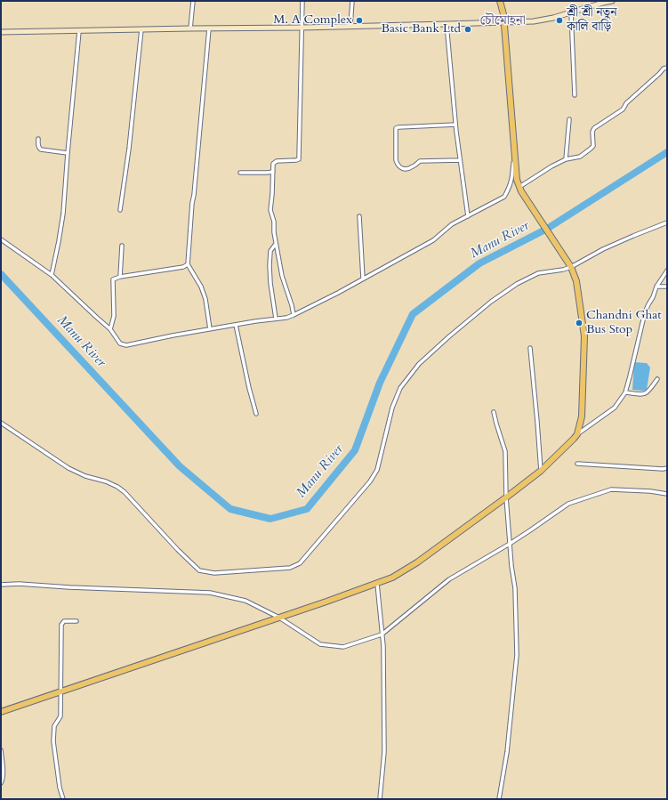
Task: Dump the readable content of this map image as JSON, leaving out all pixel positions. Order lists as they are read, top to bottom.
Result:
{
  "districts": ["চৌমোহনা"],
  "water": ["Manu River"],
  "places": [
    "M. A Complex",
    "শ্রী শ্রী নতুন কালি বাড়ি",
    "Basic Bank Ltd",
    "Chandni Ghat Bus Stop"
  ]
}
